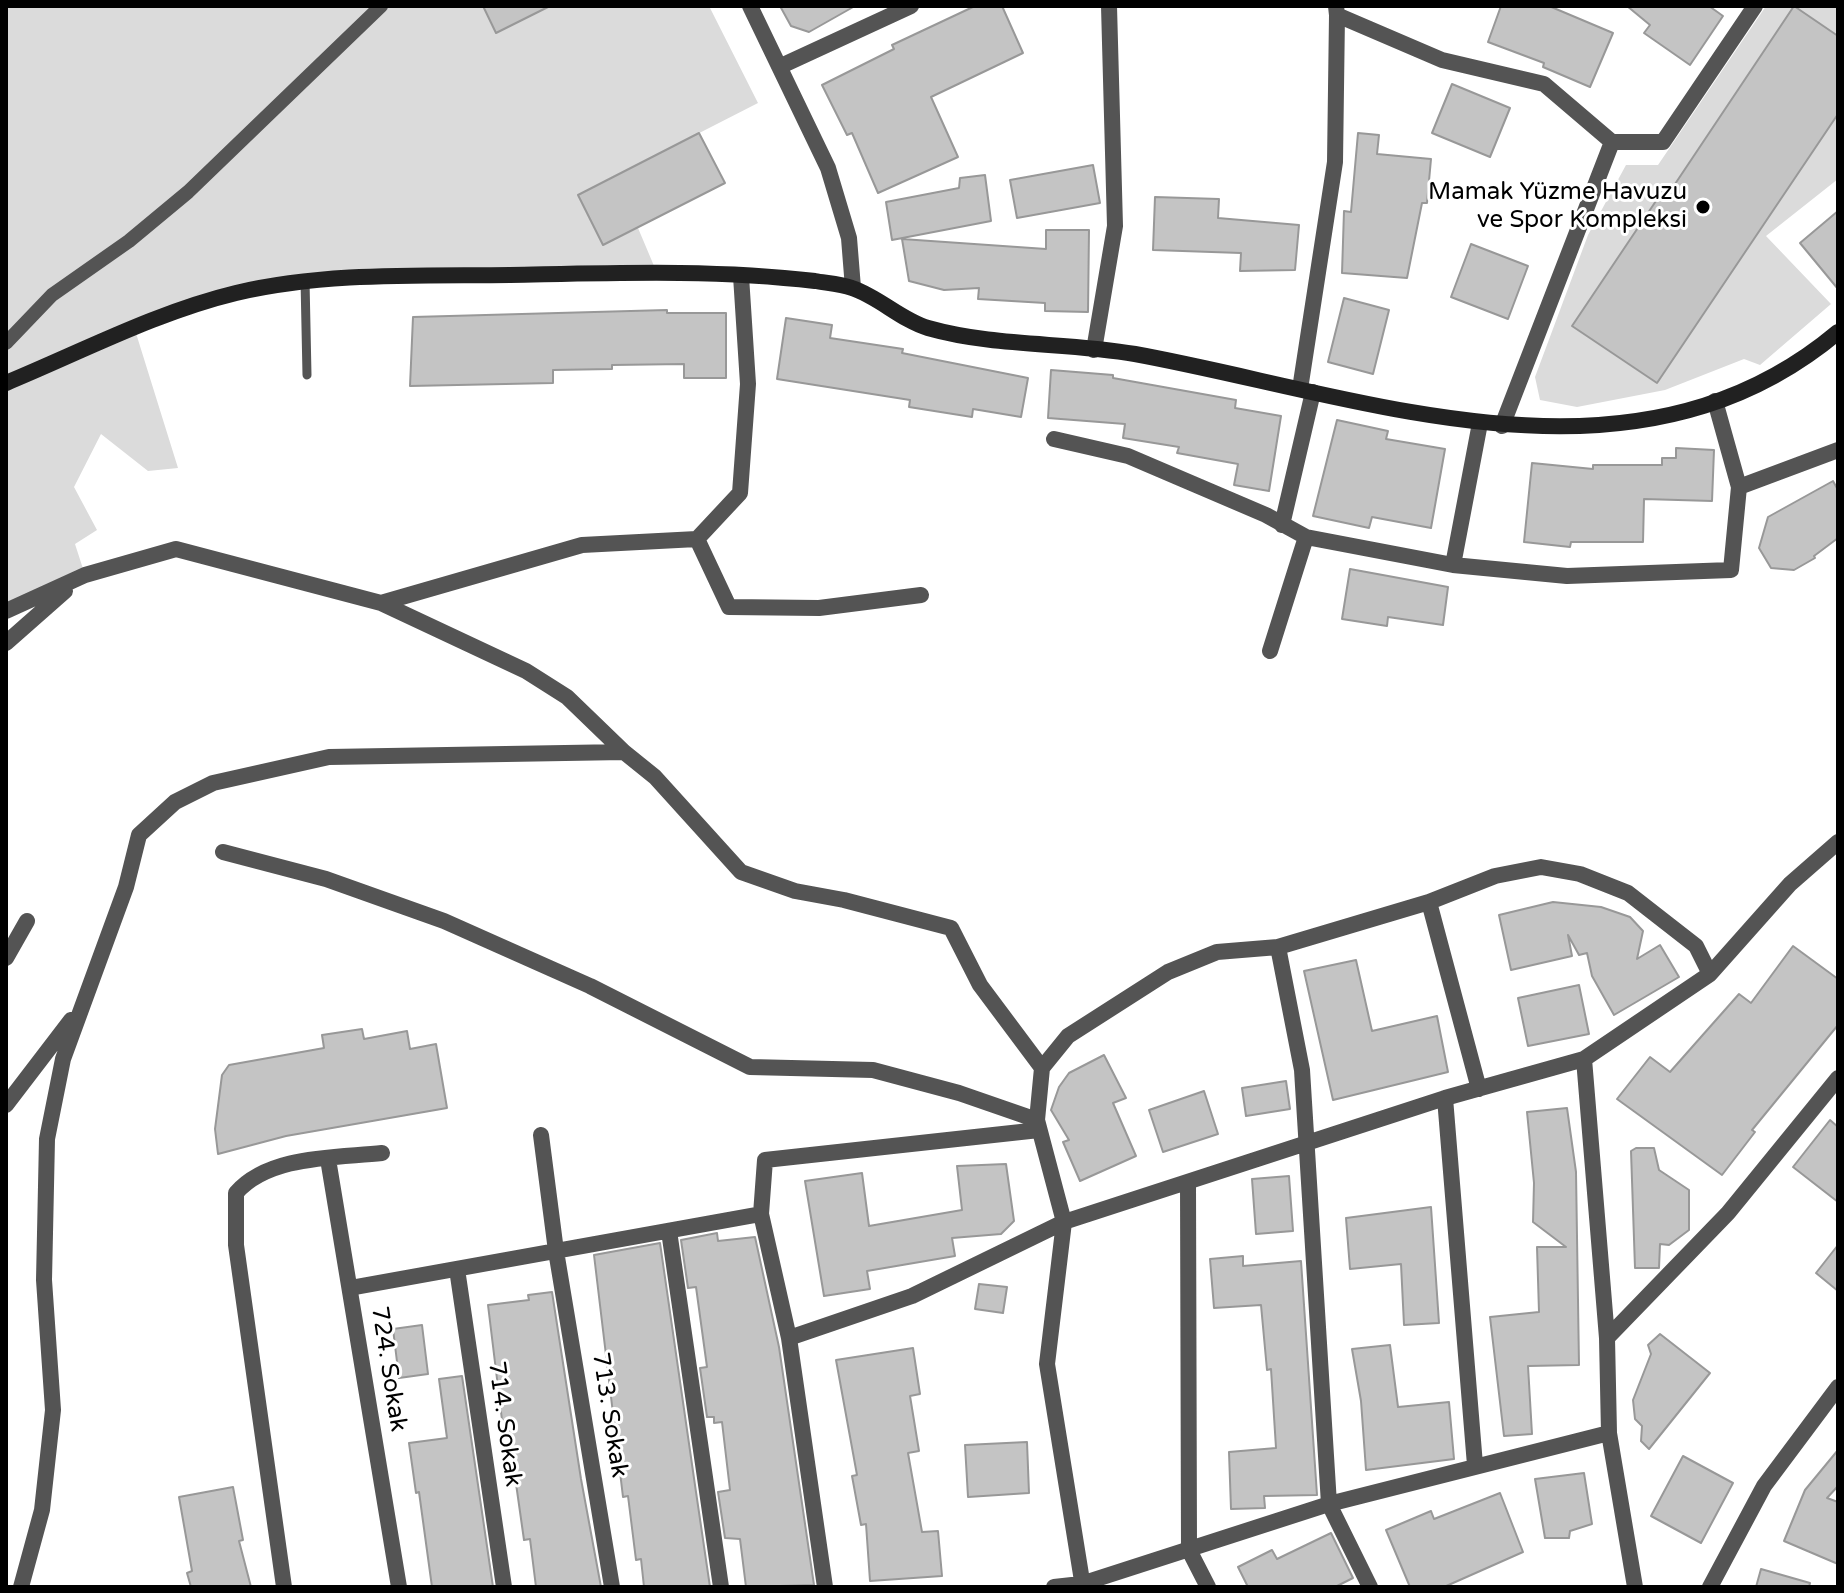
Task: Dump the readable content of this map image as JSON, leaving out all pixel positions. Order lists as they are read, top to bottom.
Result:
{
  "streets": {
    "street": ["724. Sokak", "713. Sokak", "714. Sokak"]
  },
  "places": ["Mamak Yüzme Havuzu ve Spor Kompleksi"]
}
